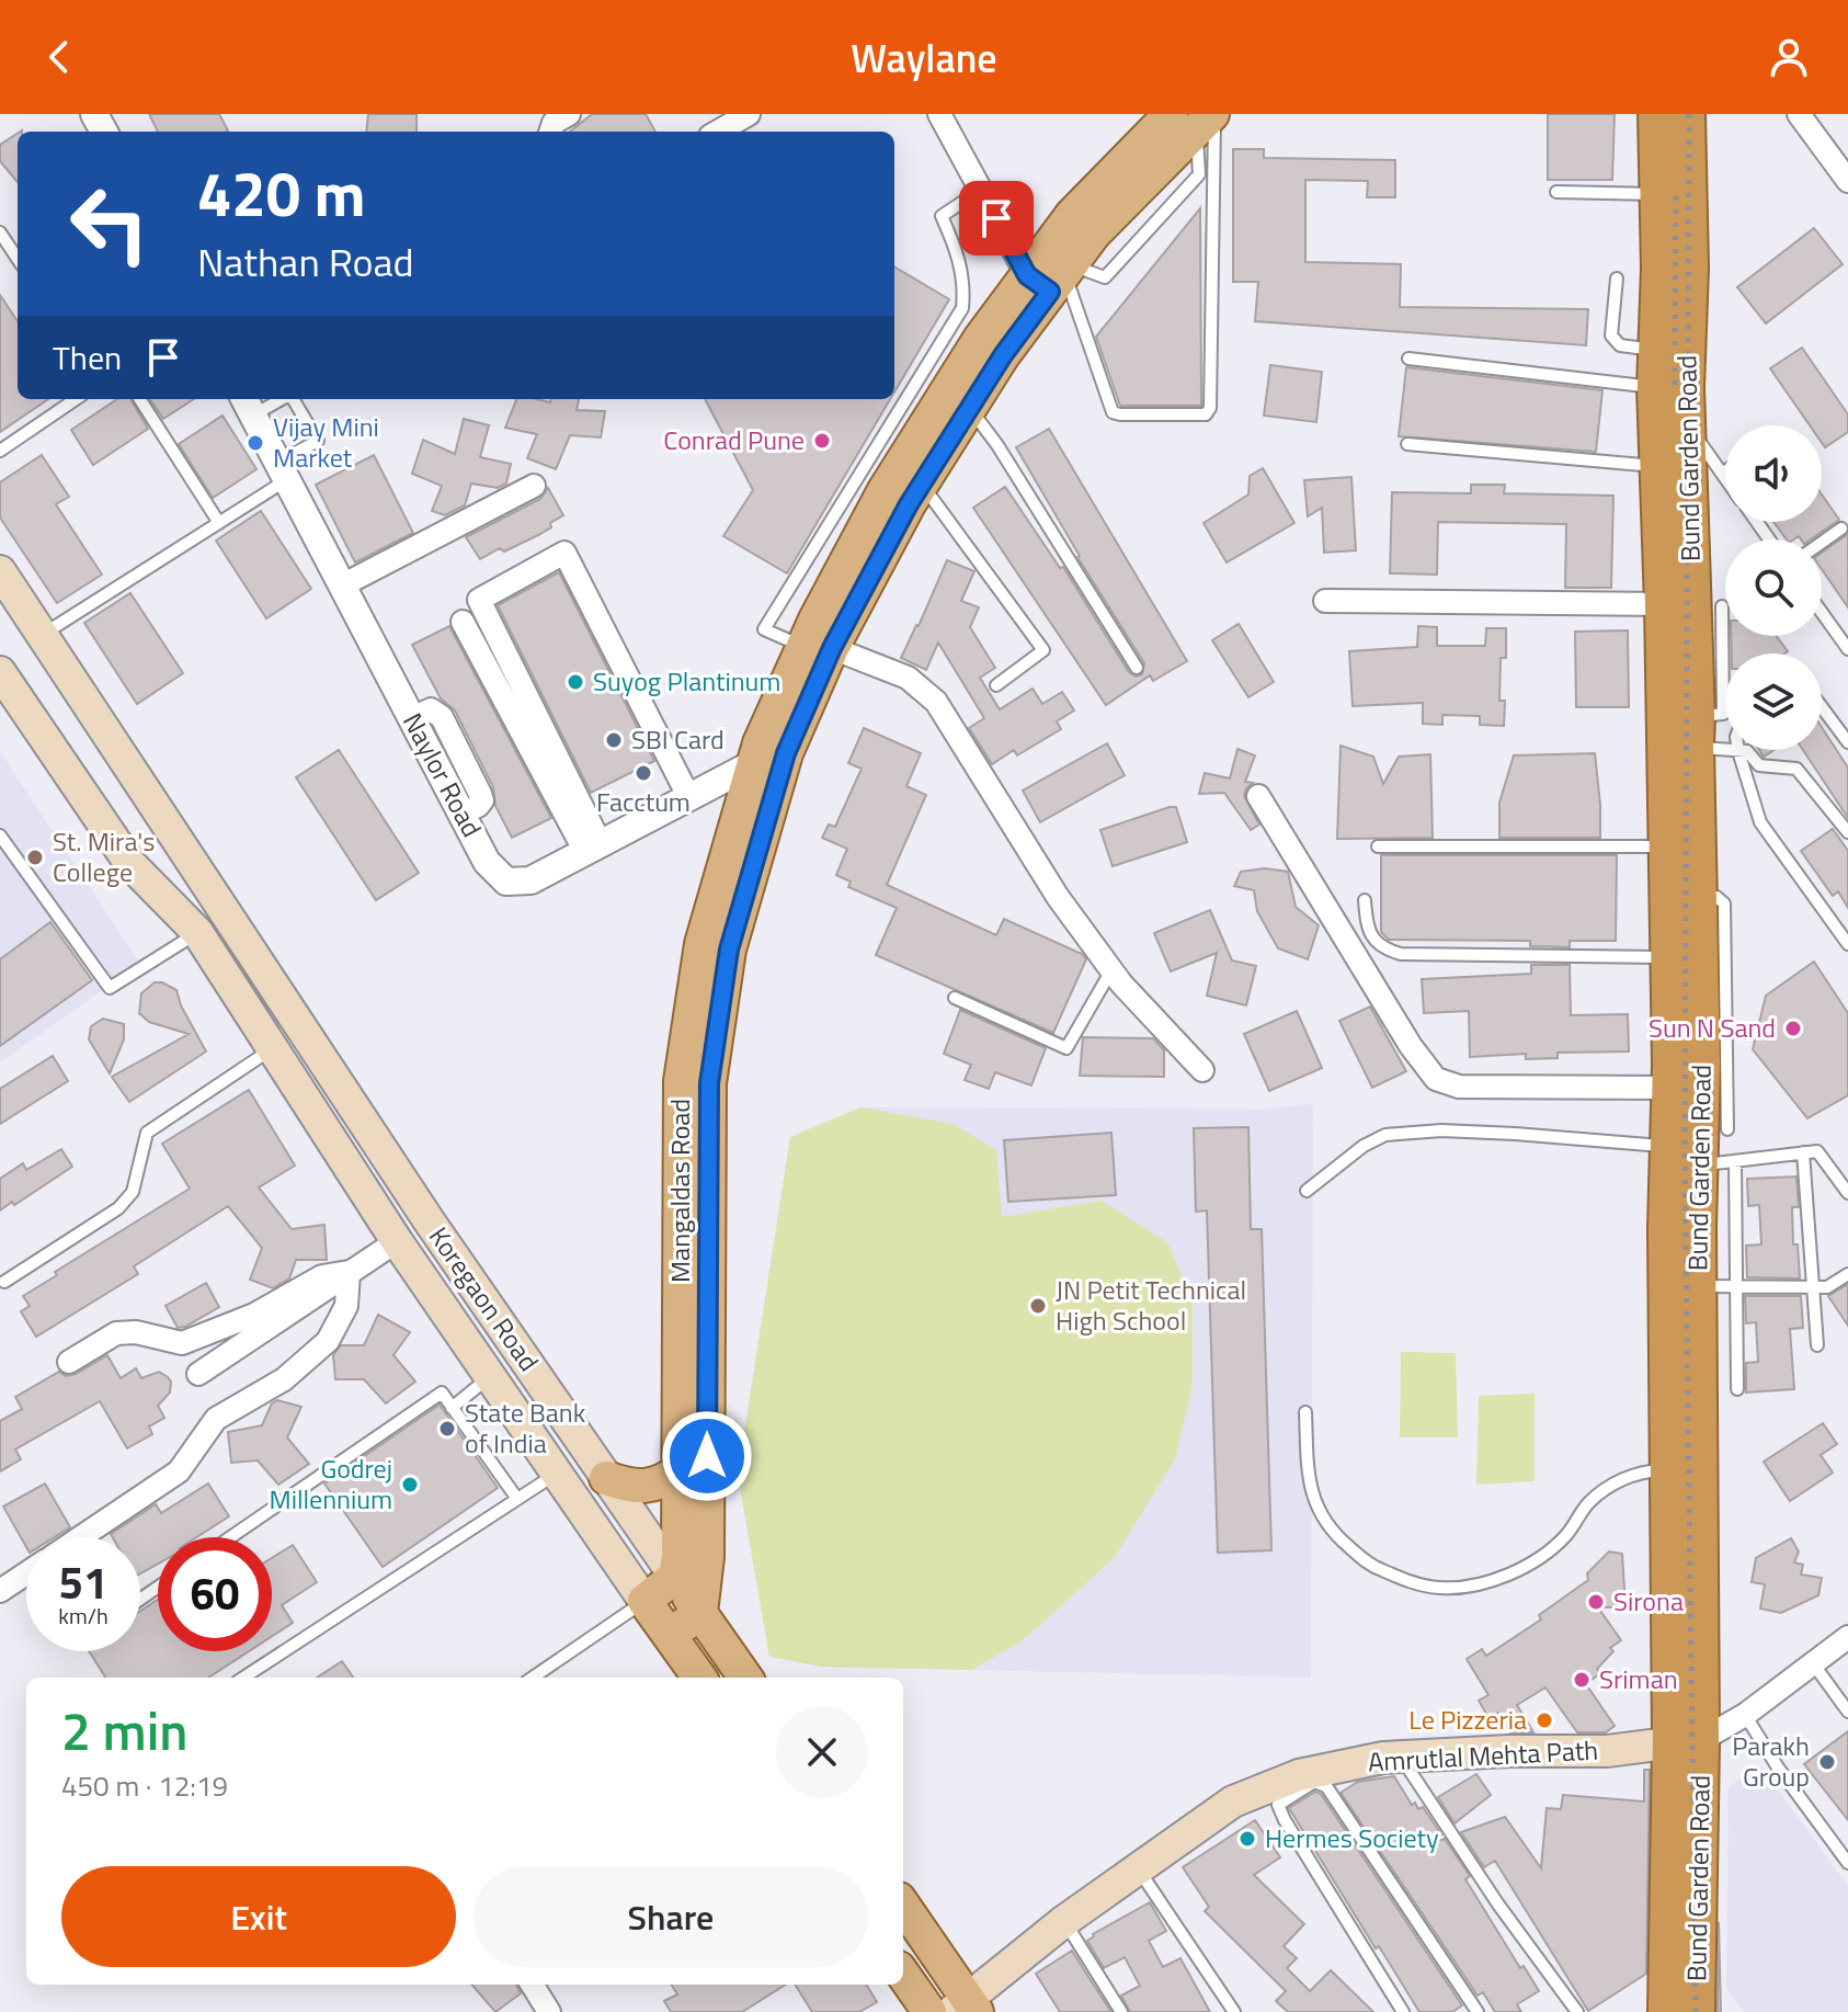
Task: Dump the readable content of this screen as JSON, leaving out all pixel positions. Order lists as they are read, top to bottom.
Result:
{
  "streets": {
    "highway": ["Bund Garden Road"],
    "main road": ["Mangaldas Road", "Koregaon Road", "Amrutlal Mehta Path"],
    "street": ["Naylor Road"]
  },
  "crossings": [
    ["Bund Garden Road", "Amrutlal Mehta Path"],
    ["Naylor Road", "Mangaldas Road"],
    ["Mangaldas Road", "Koregaon Road"]
  ],
  "places": [
    "Conrad Pune",
    "Vijay Mini Market",
    "Suyog Plantinum",
    "SBI Card",
    "Facctum",
    "St. Mira's College",
    "Sun N Sand",
    "JN Petit Technical High School",
    "State Bank of India",
    "Godrej Millennium",
    "Sirona",
    "Sriman",
    "Le Pizzeria",
    "Parakh Group",
    "Hermes Society"
  ],
  "page": {
    "header": "Waylane",
    "turn": ["420 m", "Nathan Road"],
    "then": "Then",
    "speed": "51 km/h",
    "limit": "60",
    "heading": ["2 min", "450 m · 12:19"],
    "buttons": ["Exit", "Share"]
  }
}
